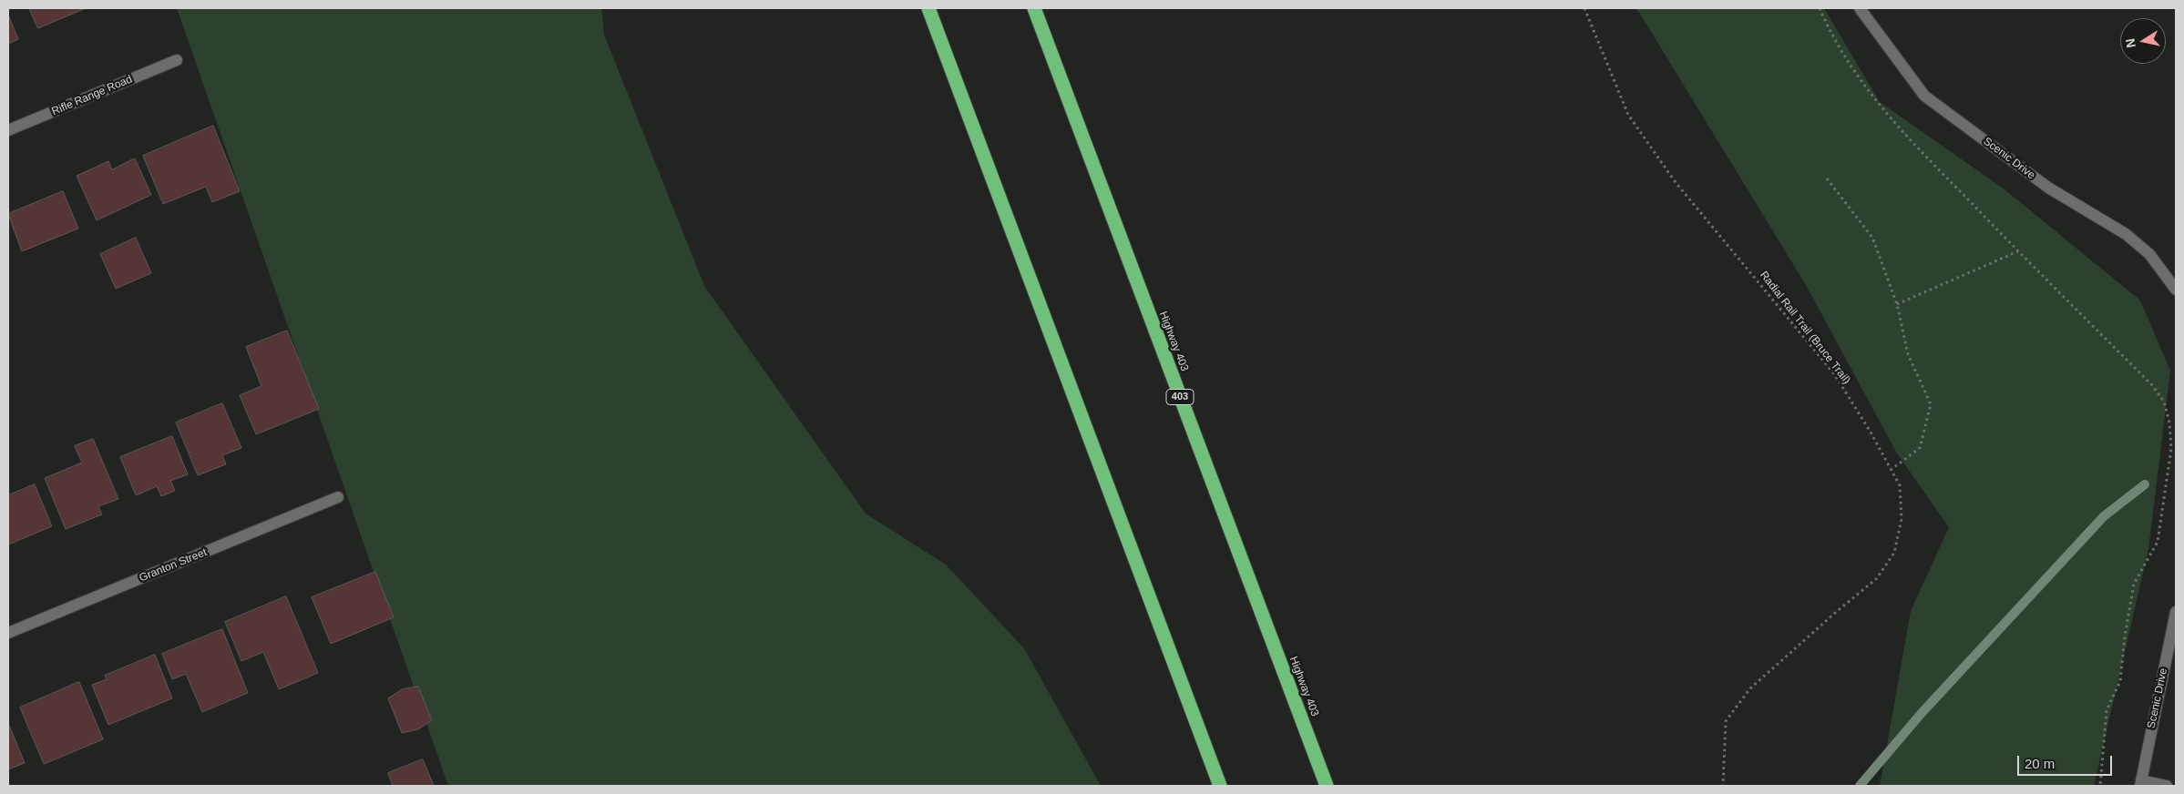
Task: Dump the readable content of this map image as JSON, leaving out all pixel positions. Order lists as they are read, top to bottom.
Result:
{
  "streets": {
    "highway": ["Highway 403", "403"],
    "street": ["Rifle Range Road", "Scenic Drive", "Granton Street"],
    "path": ["Radial Rail Trail (Bruce Trail)"]
  },
  "scale_bar": "20 m",
  "north": "left"
}
